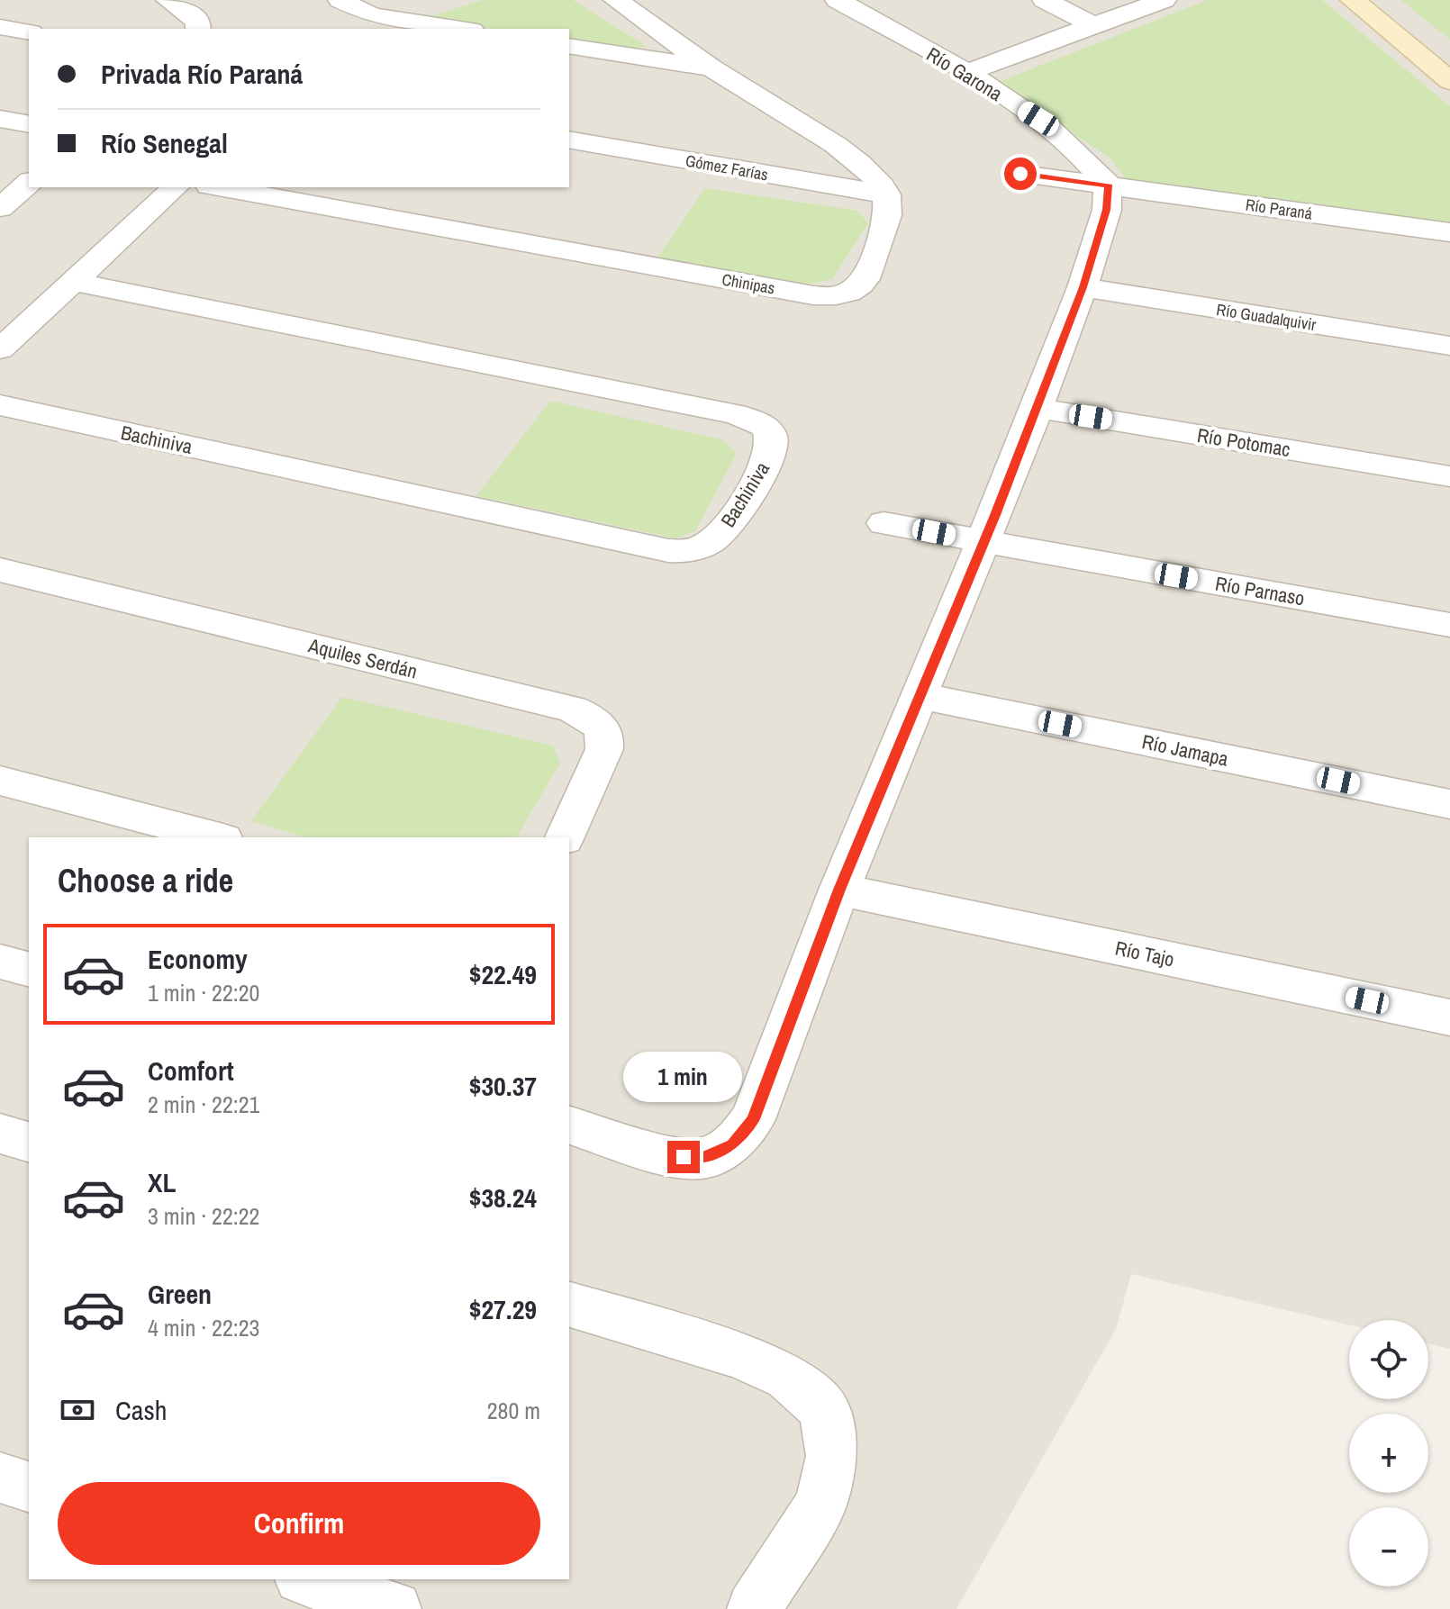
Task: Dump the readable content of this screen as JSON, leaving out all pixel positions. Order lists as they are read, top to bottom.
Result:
{
  "streets": {
    "street": [
      "Río Garona",
      "Gómez Farías",
      "Río Paraná",
      "Chinipas",
      "Río Guadalquivir",
      "Bachiniva",
      "Río Potomac",
      "Río Parnaso",
      "Aquiles Serdán",
      "Río Jamapa",
      "Río Tajo"
    ]
  },
  "crossings": [
    ["Río Garona", "Río Paraná"],
    ["Gómez Farías", "Chinipas"]
  ],
  "page": {
    "banner": ["Privada Río Paraná", "Río Senegal"],
    "heading": "Choose a ride",
    "list": [
      {
        "name": "Economy",
        "note": "1 min · 22:20",
        "value": "$22.49"
      },
      {
        "name": "Comfort",
        "note": "2 min · 22:21",
        "value": "$30.37"
      },
      {
        "name": "XL",
        "note": "3 min · 22:22",
        "value": "$38.24"
      },
      {
        "name": "Green",
        "note": "4 min · 22:23",
        "value": "$27.29"
      }
    ],
    "bubble": "1 min",
    "map_buttons": ["+", "−"],
    "pay": ["Cash", "280 m"],
    "buttons": "Confirm"
  }
}
